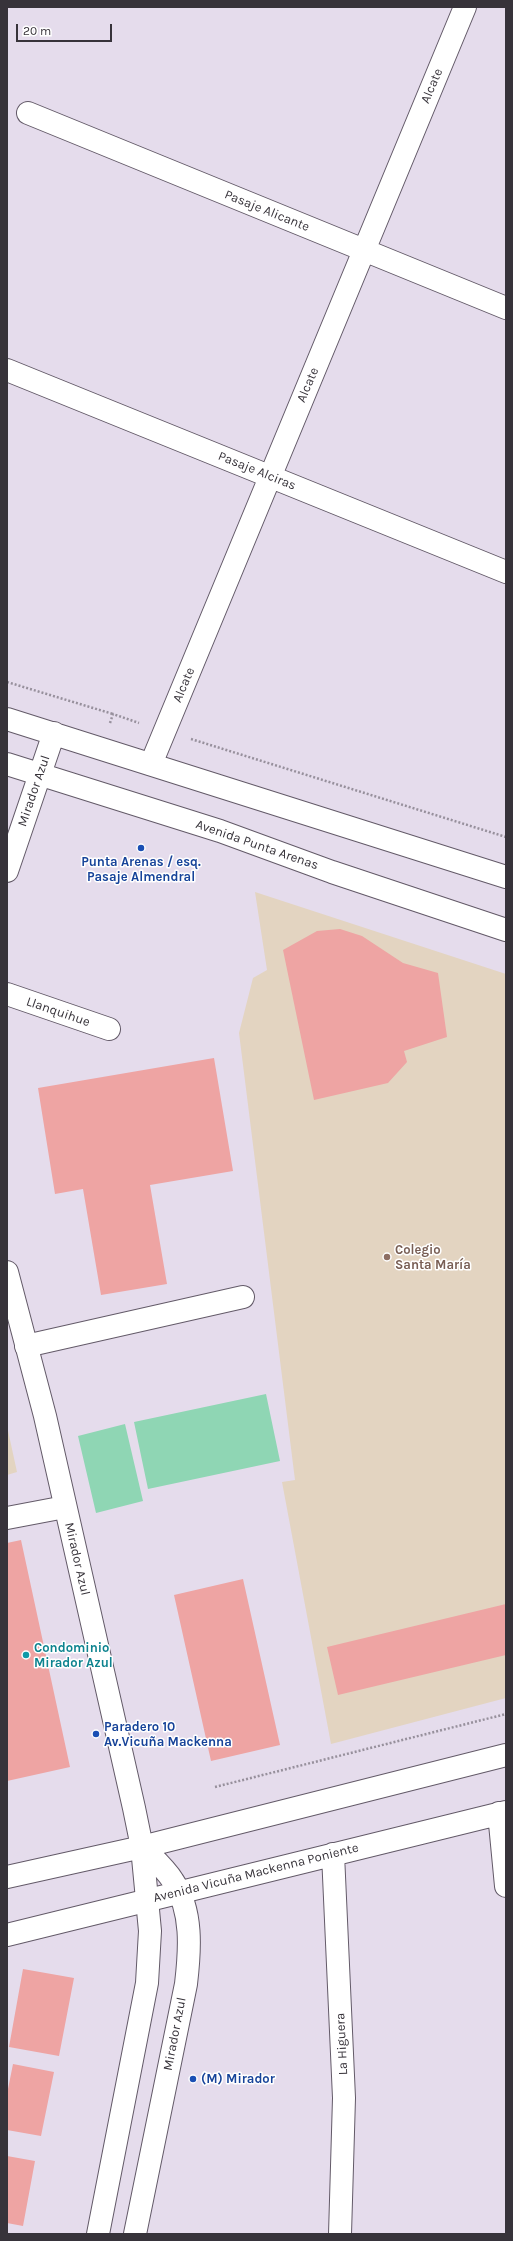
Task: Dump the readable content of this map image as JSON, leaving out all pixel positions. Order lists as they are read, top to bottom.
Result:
{
  "streets": {
    "main road": [
      "Alcate",
      "Pasaje Alicante",
      "Pasaje Alciras",
      "Mirador Azul",
      "Avenida Punta Arenas",
      "Llanquihue",
      "Avenida Vicuña Mackenna Poniente",
      "La Higuera"
    ]
  },
  "crossings": [
    ["Alcate", "Pasaje Alicante"],
    ["Alcate", "Pasaje Alciras"],
    ["Mirador Azul", "Avenida Punta Arenas"],
    ["Mirador Azul", "Avenida Vicuña Mackenna Poniente"],
    ["Avenida Vicuña Mackenna Poniente", "La Higuera"]
  ],
  "places": [
    "Punta Arenas / esq. Pasaje Almendral",
    "Colegio Santa María",
    "Condominio Mirador Azul",
    "Paradero 10 Av.Vicuña Mackenna",
    "(M) Mirador"
  ],
  "scale_bar": "20 m"
}
